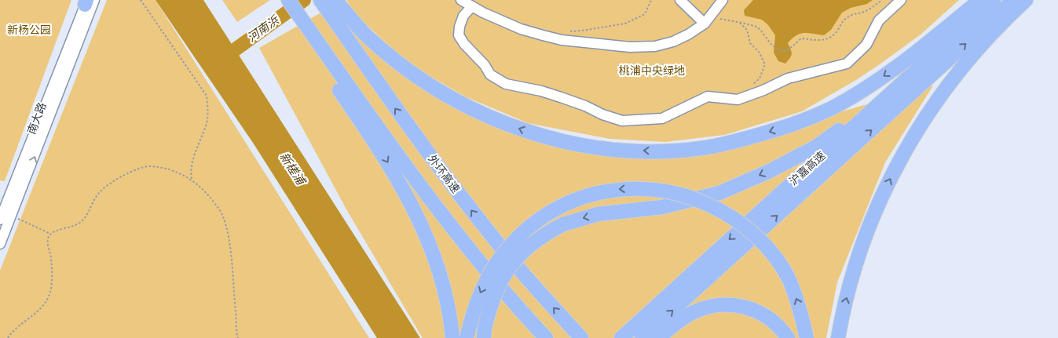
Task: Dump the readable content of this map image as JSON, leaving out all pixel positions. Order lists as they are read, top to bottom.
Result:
{
  "streets": {
    "highway": ["沪嘉高速", "外环高速"],
    "street": ["南大路"]
  },
  "water": ["河南浜", "新槎浦"],
  "parks": ["新杨公园", "桃浦中央绿地"]
}
